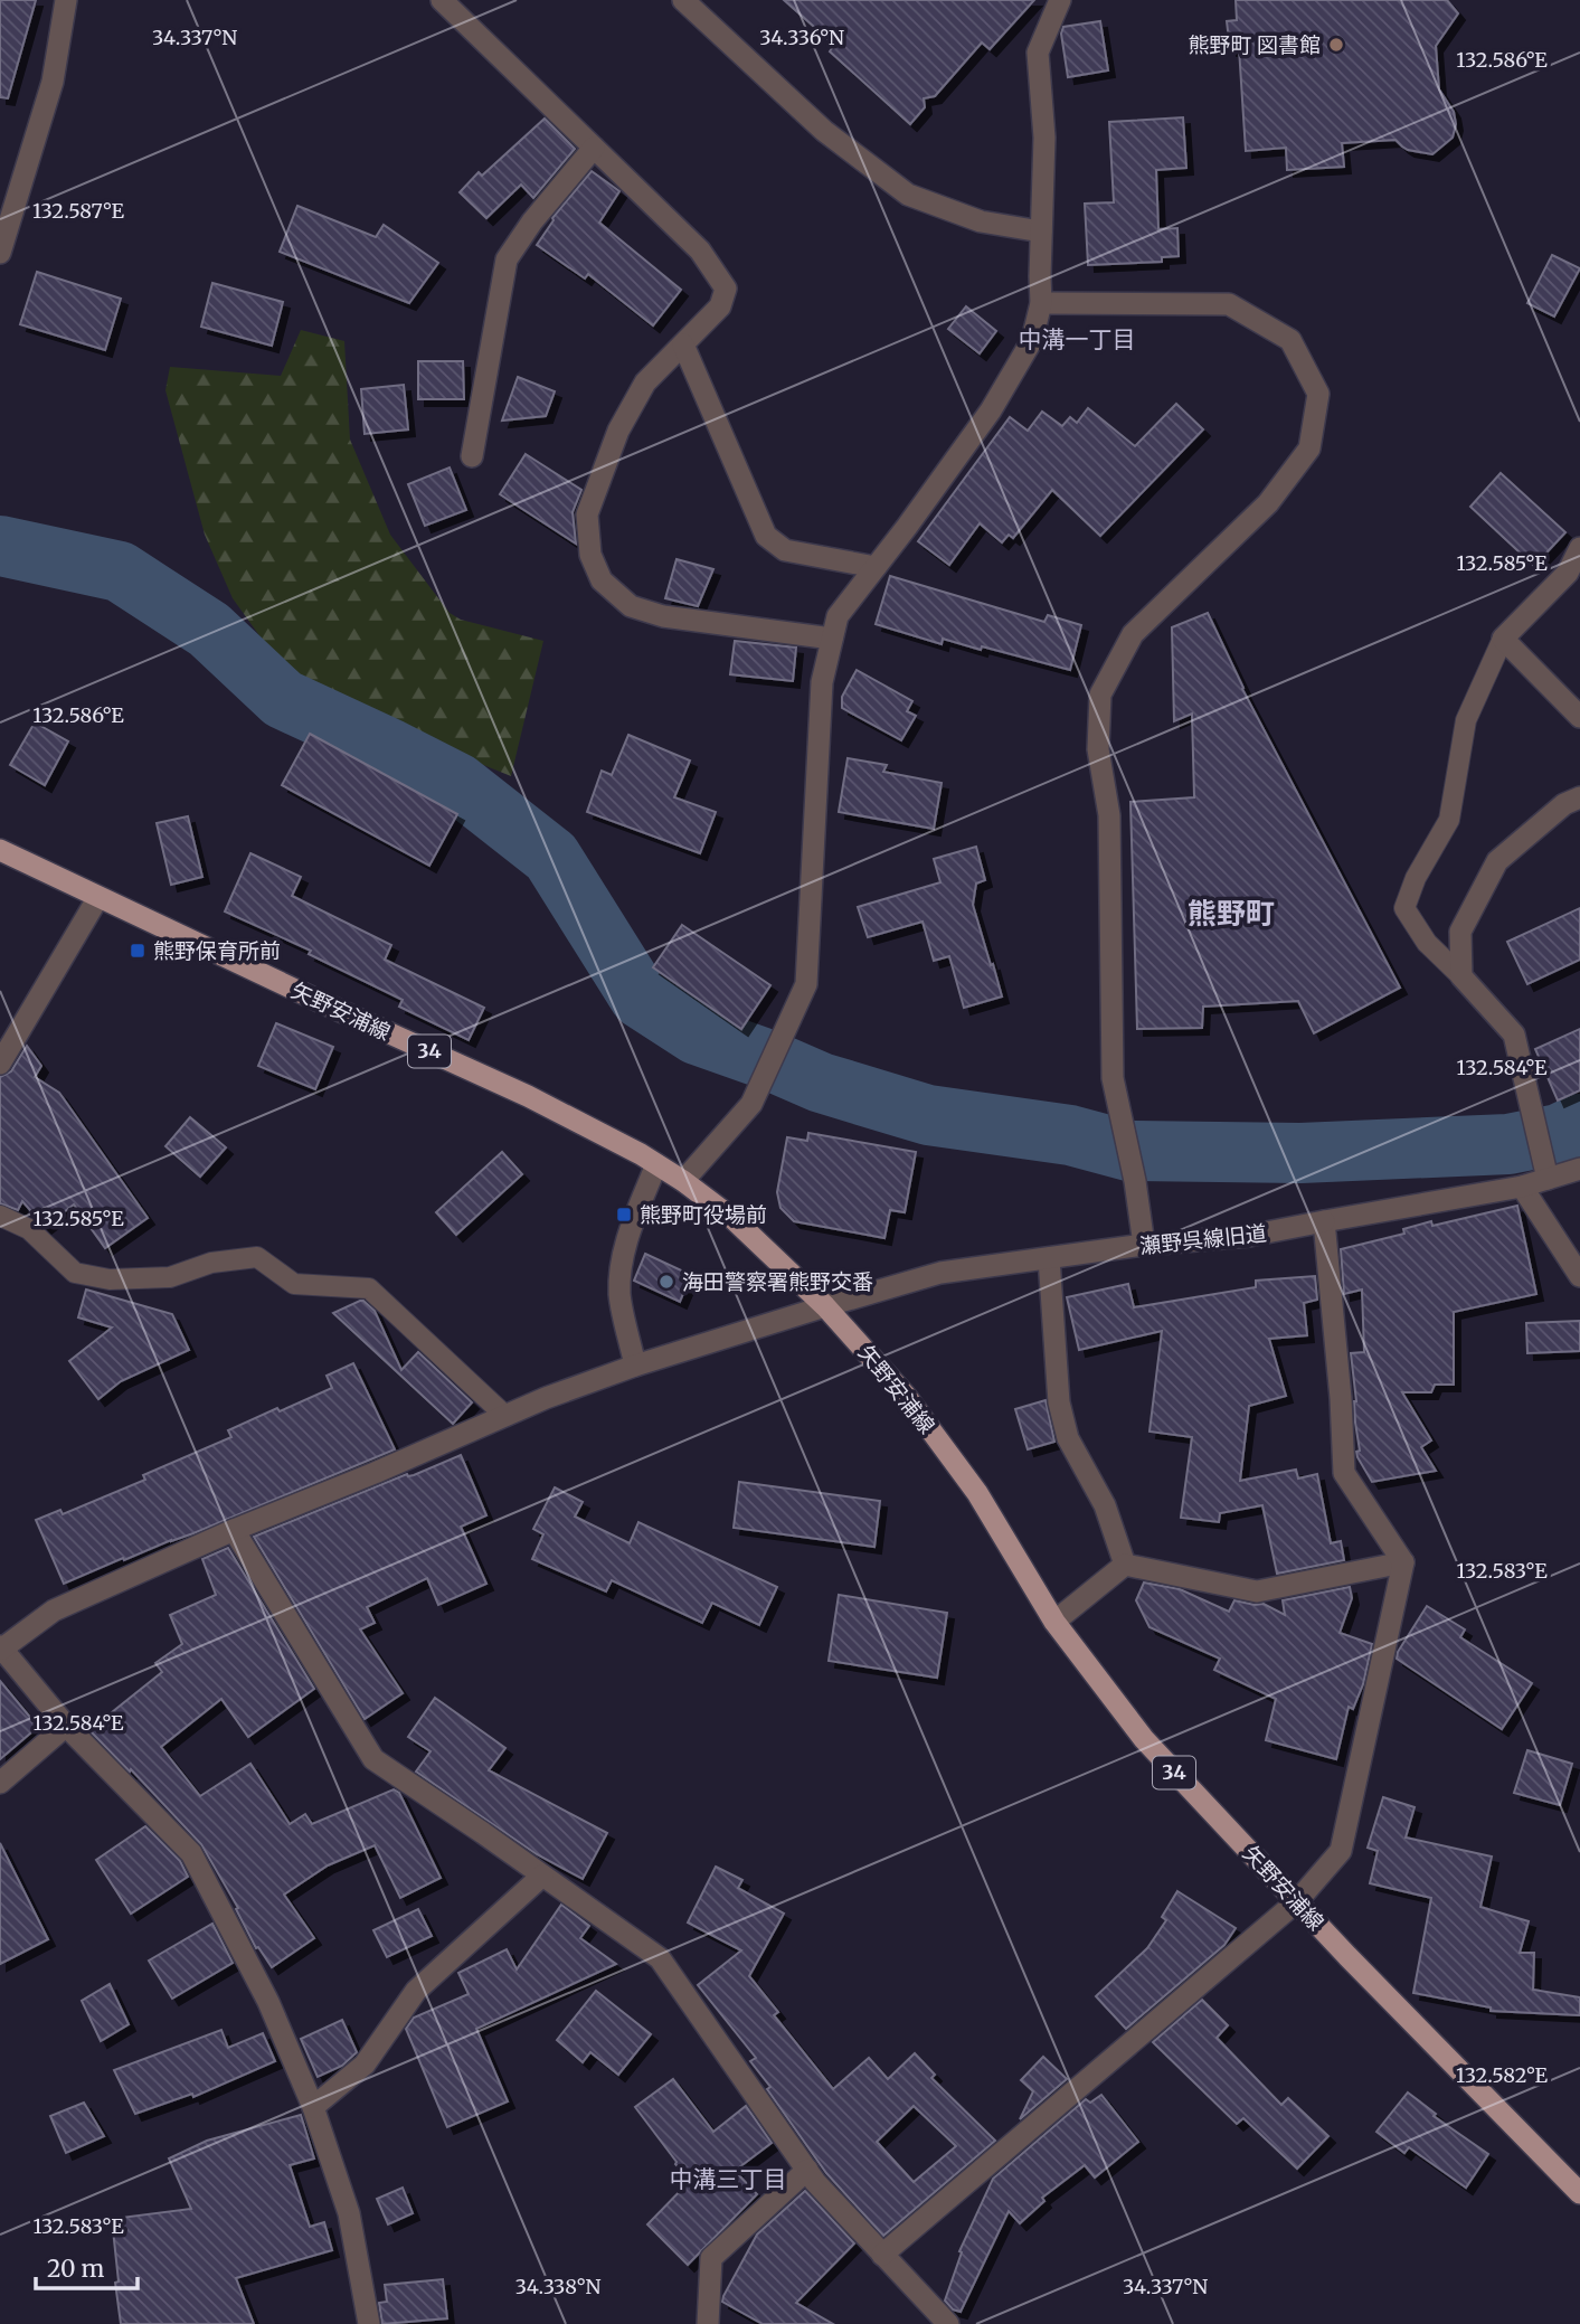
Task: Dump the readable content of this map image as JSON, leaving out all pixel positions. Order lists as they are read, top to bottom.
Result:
{
  "streets": {
    "main road": ["矢野安浦線", "34"],
    "street": ["瀬野呉線旧道"]
  },
  "crossings": [
    ["矢野安浦線", "瀬野呉線旧道"]
  ],
  "districts": ["中溝一丁目", "熊野町", "中溝三丁目"],
  "places": {
    "other": ["熊野町 図書館", "海田警察署熊野交番"],
    "transit": ["熊野保育所前", "熊野町役場前"]
  },
  "scale_bar": "20 m",
  "coordinates": [
    "34.337°N",
    "34.336°N",
    "132.586°E",
    "132.587°E",
    "132.585°E",
    "132.584°E",
    "132.583°E",
    "132.582°E",
    "34.338°N"
  ]
}
